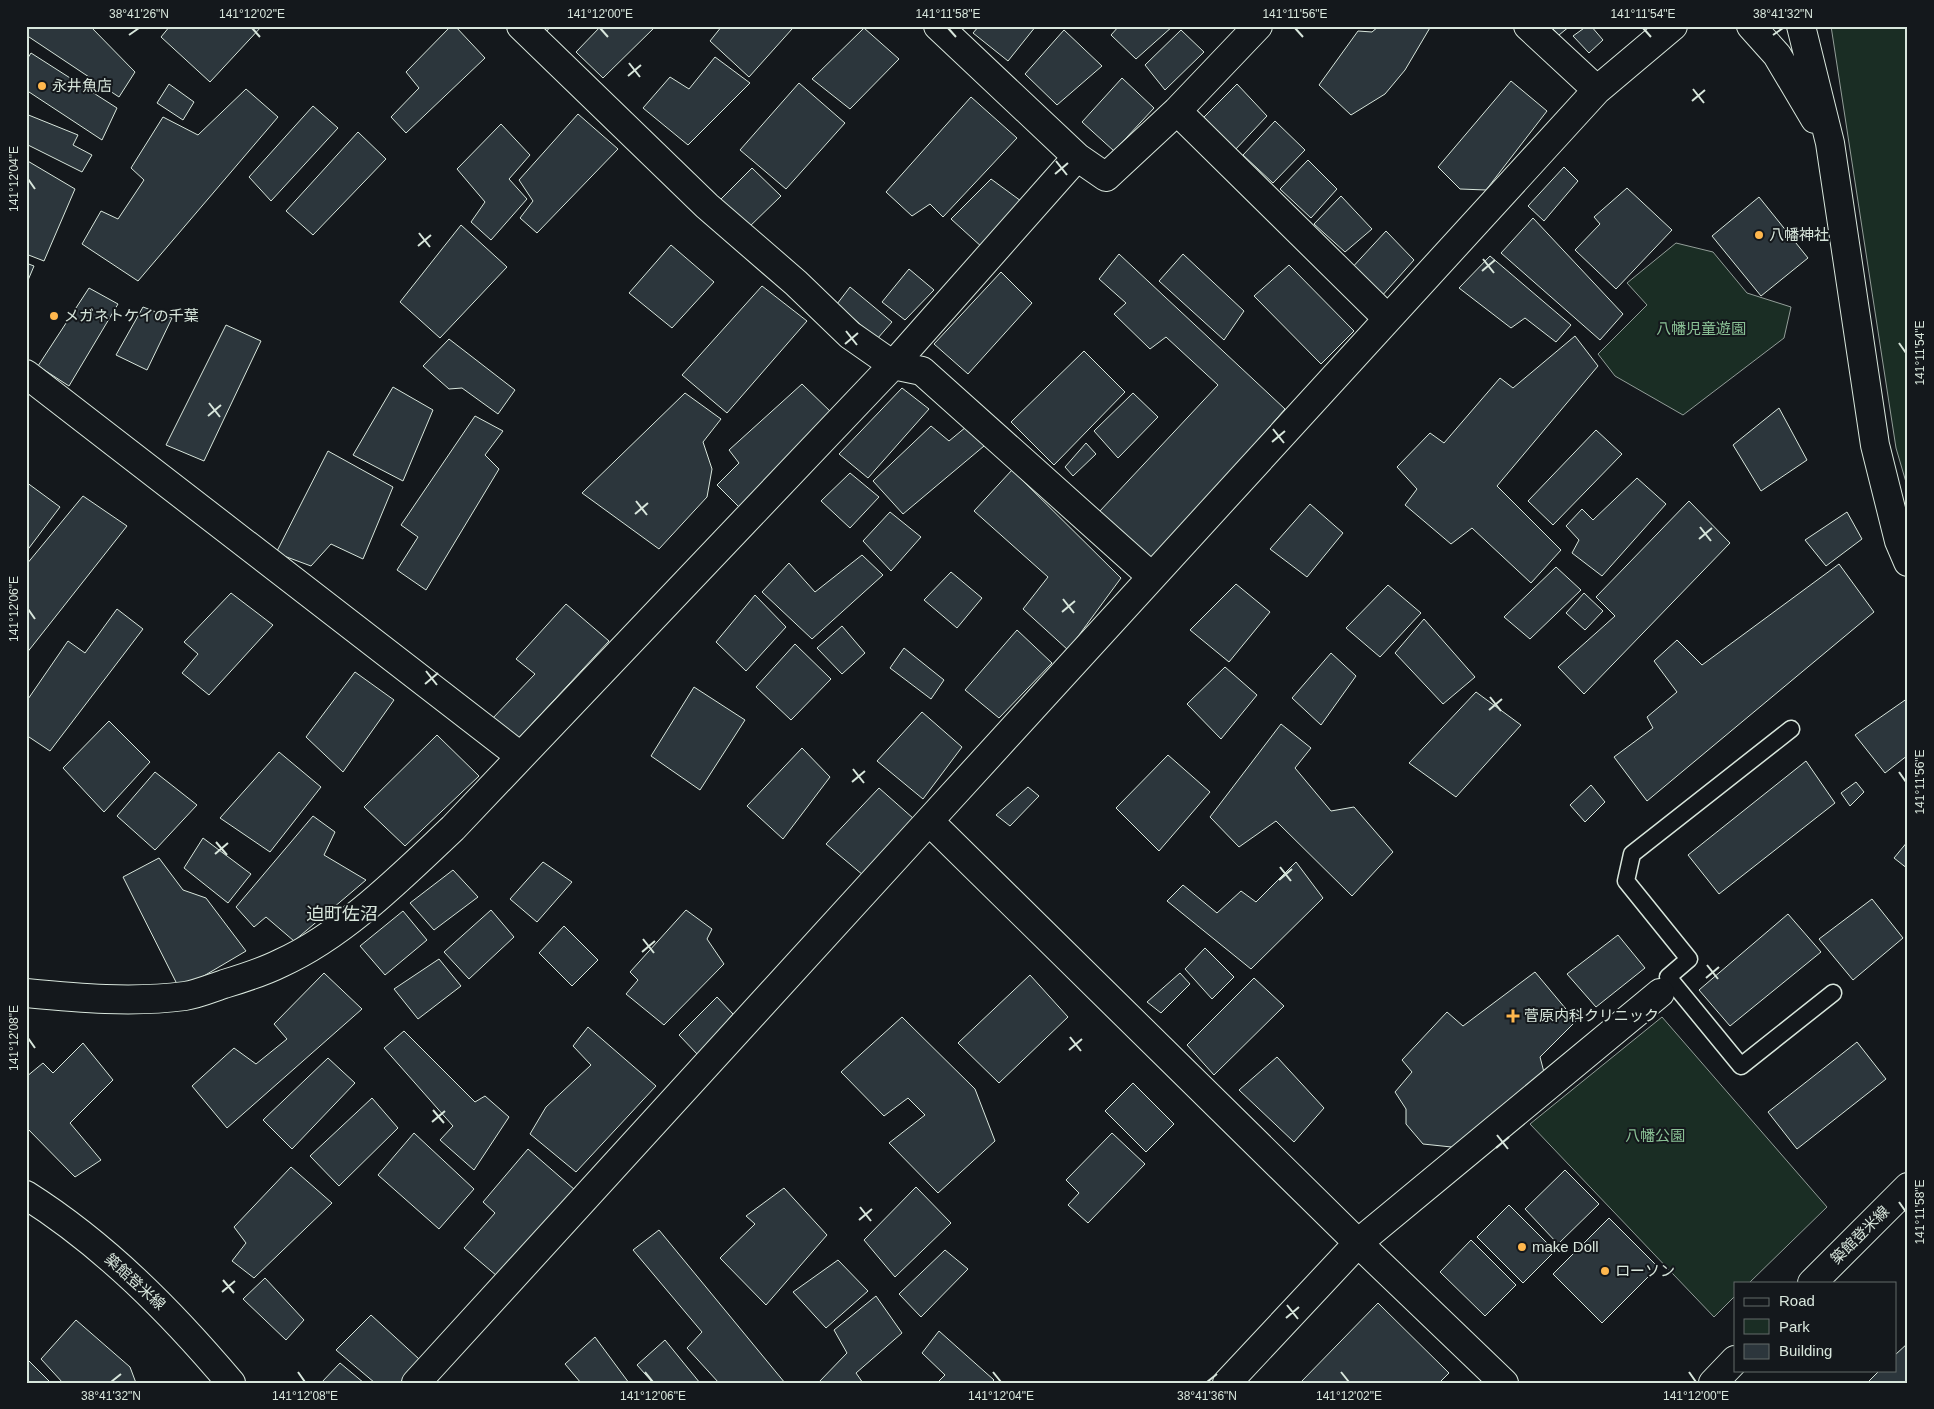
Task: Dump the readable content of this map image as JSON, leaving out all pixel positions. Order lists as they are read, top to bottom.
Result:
{
  "streets": {
    "street": ["築館登米線"]
  },
  "districts": ["迫町佐沼"],
  "parks": ["八幡児童遊園", "八幡公園"],
  "places": {
    "other": [
      "永井魚店",
      "八幡神社",
      "メガネトケイの千葉",
      "make Doll",
      "ローソン"
    ],
    "health": ["菅原内科クリニック"]
  },
  "legend": ["Road", "Park", "Building"],
  "coordinates": [
    "38°41'26\"N",
    "141°12'02\"E",
    "141°12'00\"E",
    "141°11'58\"E",
    "141°11'56\"E",
    "141°11'54\"E",
    "38°41'32\"N",
    "141°12'04\"E",
    "141°12'06\"E",
    "141°12'08\"E",
    "38°41'36\"N"
  ]
}
